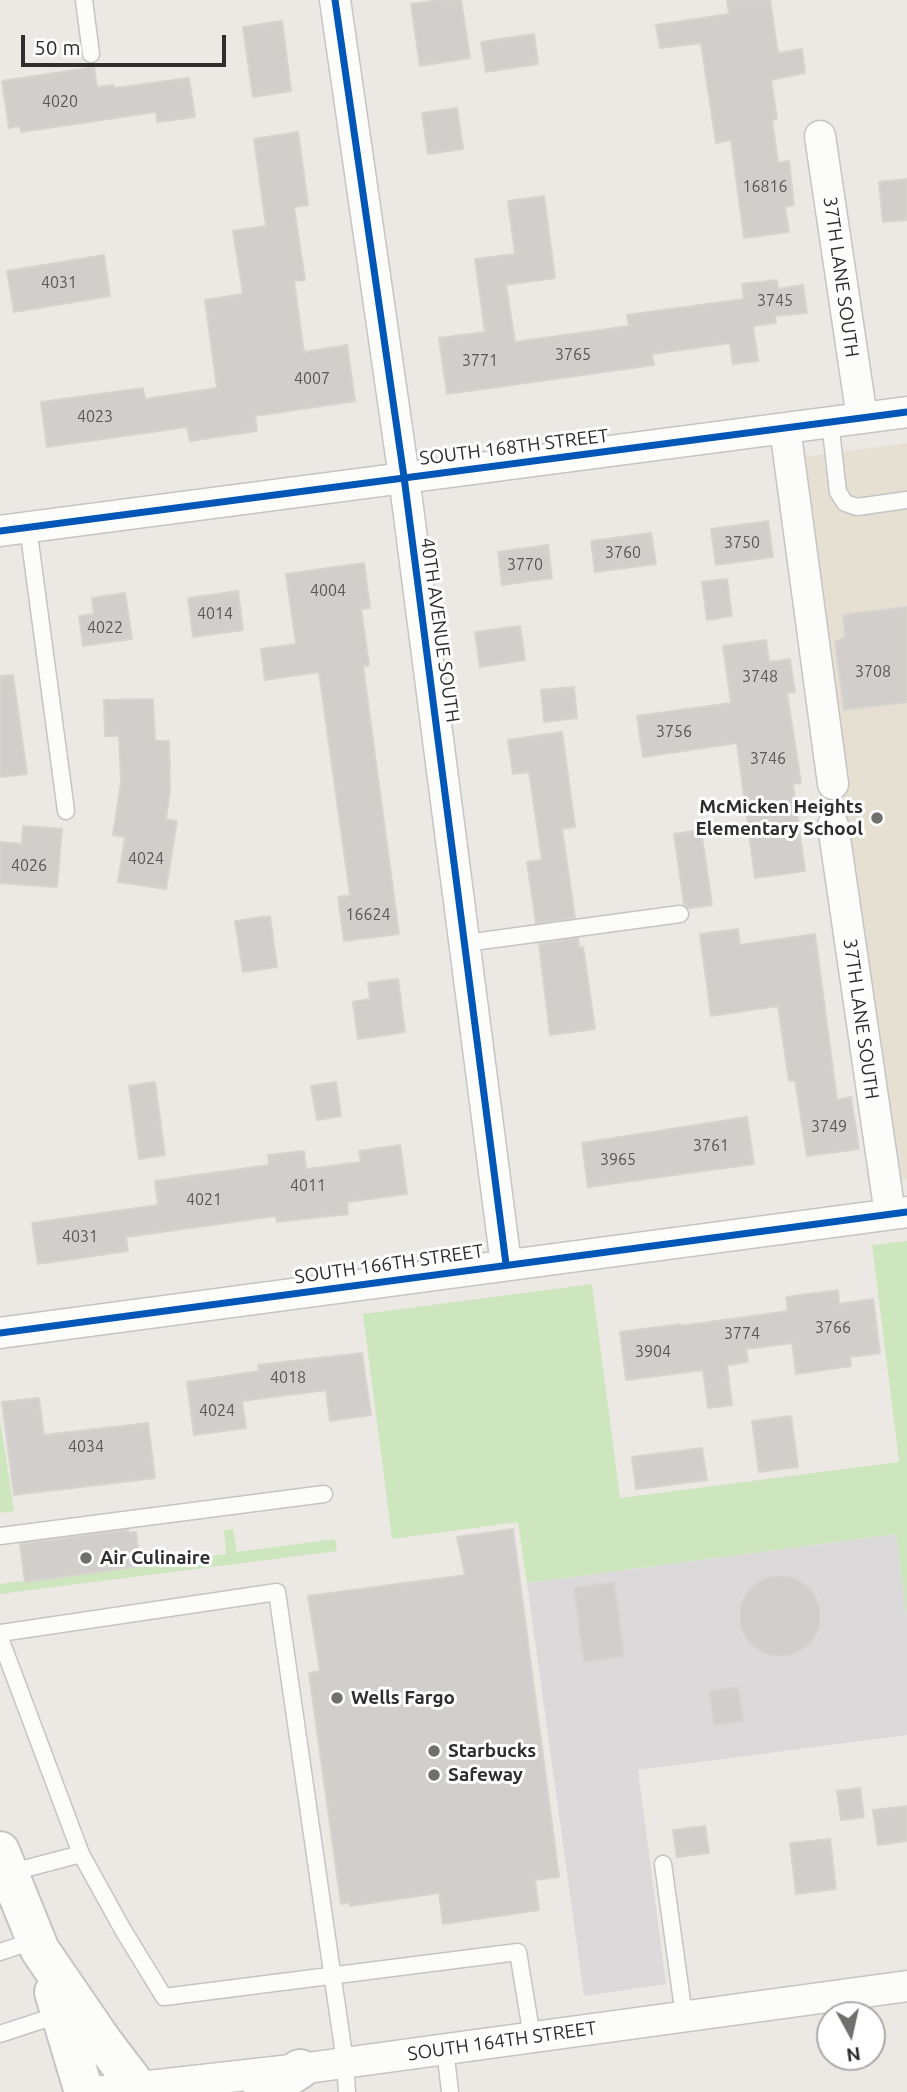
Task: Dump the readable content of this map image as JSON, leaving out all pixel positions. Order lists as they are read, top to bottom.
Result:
{
  "streets": {
    "street": [
      "37TH LANE SOUTH",
      "SOUTH 168TH STREET",
      "40TH AVENUE SOUTH",
      "SOUTH 166TH STREET",
      "SOUTH 164TH STREET"
    ]
  },
  "crossings": [
    ["37TH LANE SOUTH", "SOUTH 168TH STREET"],
    ["37TH LANE SOUTH", "SOUTH 166TH STREET"],
    ["SOUTH 168TH STREET", "40TH AVENUE SOUTH"],
    ["40TH AVENUE SOUTH", "SOUTH 166TH STREET"]
  ],
  "places": [
    "McMicken Heights Elementary School",
    "Air Culinaire",
    "Wells Fargo",
    "Starbucks",
    "Safeway"
  ],
  "house_numbers": [
    "4020",
    "16816",
    "4031",
    "3745",
    "3765",
    "3771",
    "4007",
    "4023",
    "3750",
    "3760",
    "3770",
    "4004",
    "4014",
    "4022",
    "3708",
    "3748",
    "3756",
    "3746",
    "4024",
    "4026",
    "16624",
    "3749",
    "3761",
    "3965",
    "4011",
    "4021",
    "4031",
    "3766",
    "3774",
    "3904",
    "4018",
    "4024",
    "4034"
  ],
  "scale_bar": "50 m",
  "north": "bottom"
}
